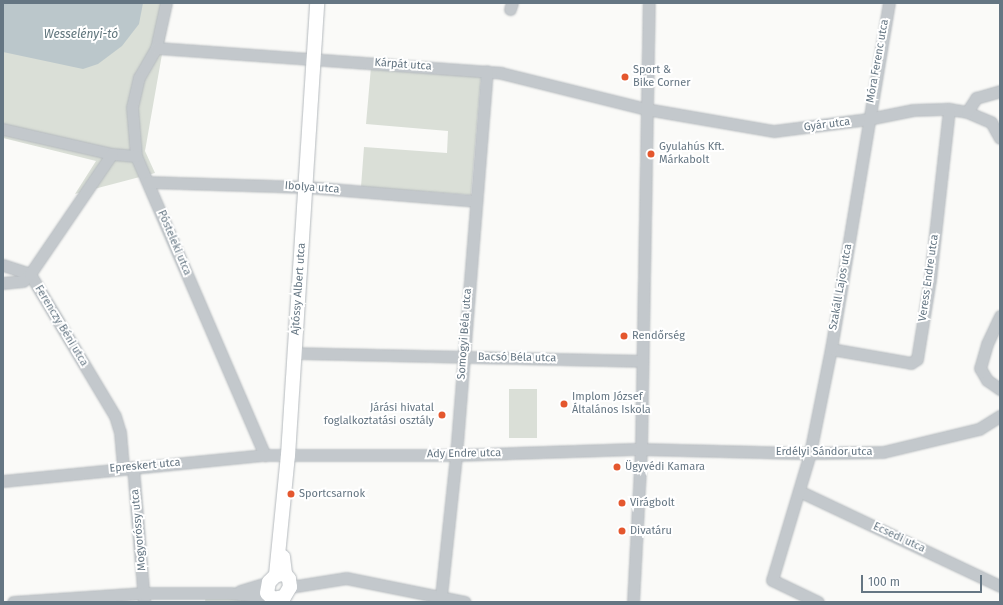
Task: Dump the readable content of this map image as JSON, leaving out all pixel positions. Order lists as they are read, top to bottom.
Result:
{
  "streets": {
    "main road": ["Ajtóssy Albert utca"],
    "street": [
      "Móra Ferenc utca",
      "Kárpát utca",
      "Gyár utca",
      "Ibolya utca",
      "Pósteleki utca",
      "Veress Endre utca",
      "Szakáll Lajos utca",
      "Ferenczy Béni utca",
      "Somogyi Béla utca",
      "Bacsó Béla utca",
      "Erdélyi Sándor utca",
      "Ady Endre utca",
      "Epreskert utca",
      "Mogyoróssy utca",
      "Ecsedi utca"
    ]
  },
  "crossings": [
    ["Móra Ferenc utca", "Gyár utca"],
    ["Móra Ferenc utca", "Szakáll Lajos utca"],
    ["Kárpát utca", "Gyár utca"],
    ["Kárpát utca", "Ajtóssy Albert utca"],
    ["Kárpát utca", "Somogyi Béla utca"],
    ["Gyár utca", "Veress Endre utca"],
    ["Gyár utca", "Szakáll Lajos utca"],
    ["Ibolya utca", "Pósteleki utca"],
    ["Ibolya utca", "Ajtóssy Albert utca"],
    ["Ibolya utca", "Somogyi Béla utca"],
    ["Pósteleki utca", "Epreskert utca"],
    ["Veress Endre utca", "Szakáll Lajos utca"],
    ["Szakáll Lajos utca", "Erdélyi Sándor utca"],
    ["Szakáll Lajos utca", "Ecsedi utca"],
    ["Ajtóssy Albert utca", "Bacsó Béla utca"],
    ["Ajtóssy Albert utca", "Ady Endre utca"],
    ["Ajtóssy Albert utca", "Epreskert utca"],
    ["Ferenczy Béni utca", "Epreskert utca"],
    ["Ferenczy Béni utca", "Mogyoróssy utca"],
    ["Somogyi Béla utca", "Bacsó Béla utca"],
    ["Somogyi Béla utca", "Ady Endre utca"],
    ["Erdélyi Sándor utca", "Ady Endre utca"],
    ["Ady Endre utca", "Epreskert utca"],
    ["Epreskert utca", "Mogyoróssy utca"]
  ],
  "water": ["Wesselényi-tó"],
  "places": [
    "Sport & Bike Corner",
    "Gyulahús Kft. Márkabolt",
    "Rendőrség",
    "Implom József Általános Iskola",
    "Járási hivatal foglalkoztatási osztály",
    "Ügyvédi Kamara",
    "Sportcsarnok",
    "Virágbolt",
    "Divatáru"
  ],
  "scale_bar": "100 m"
}
